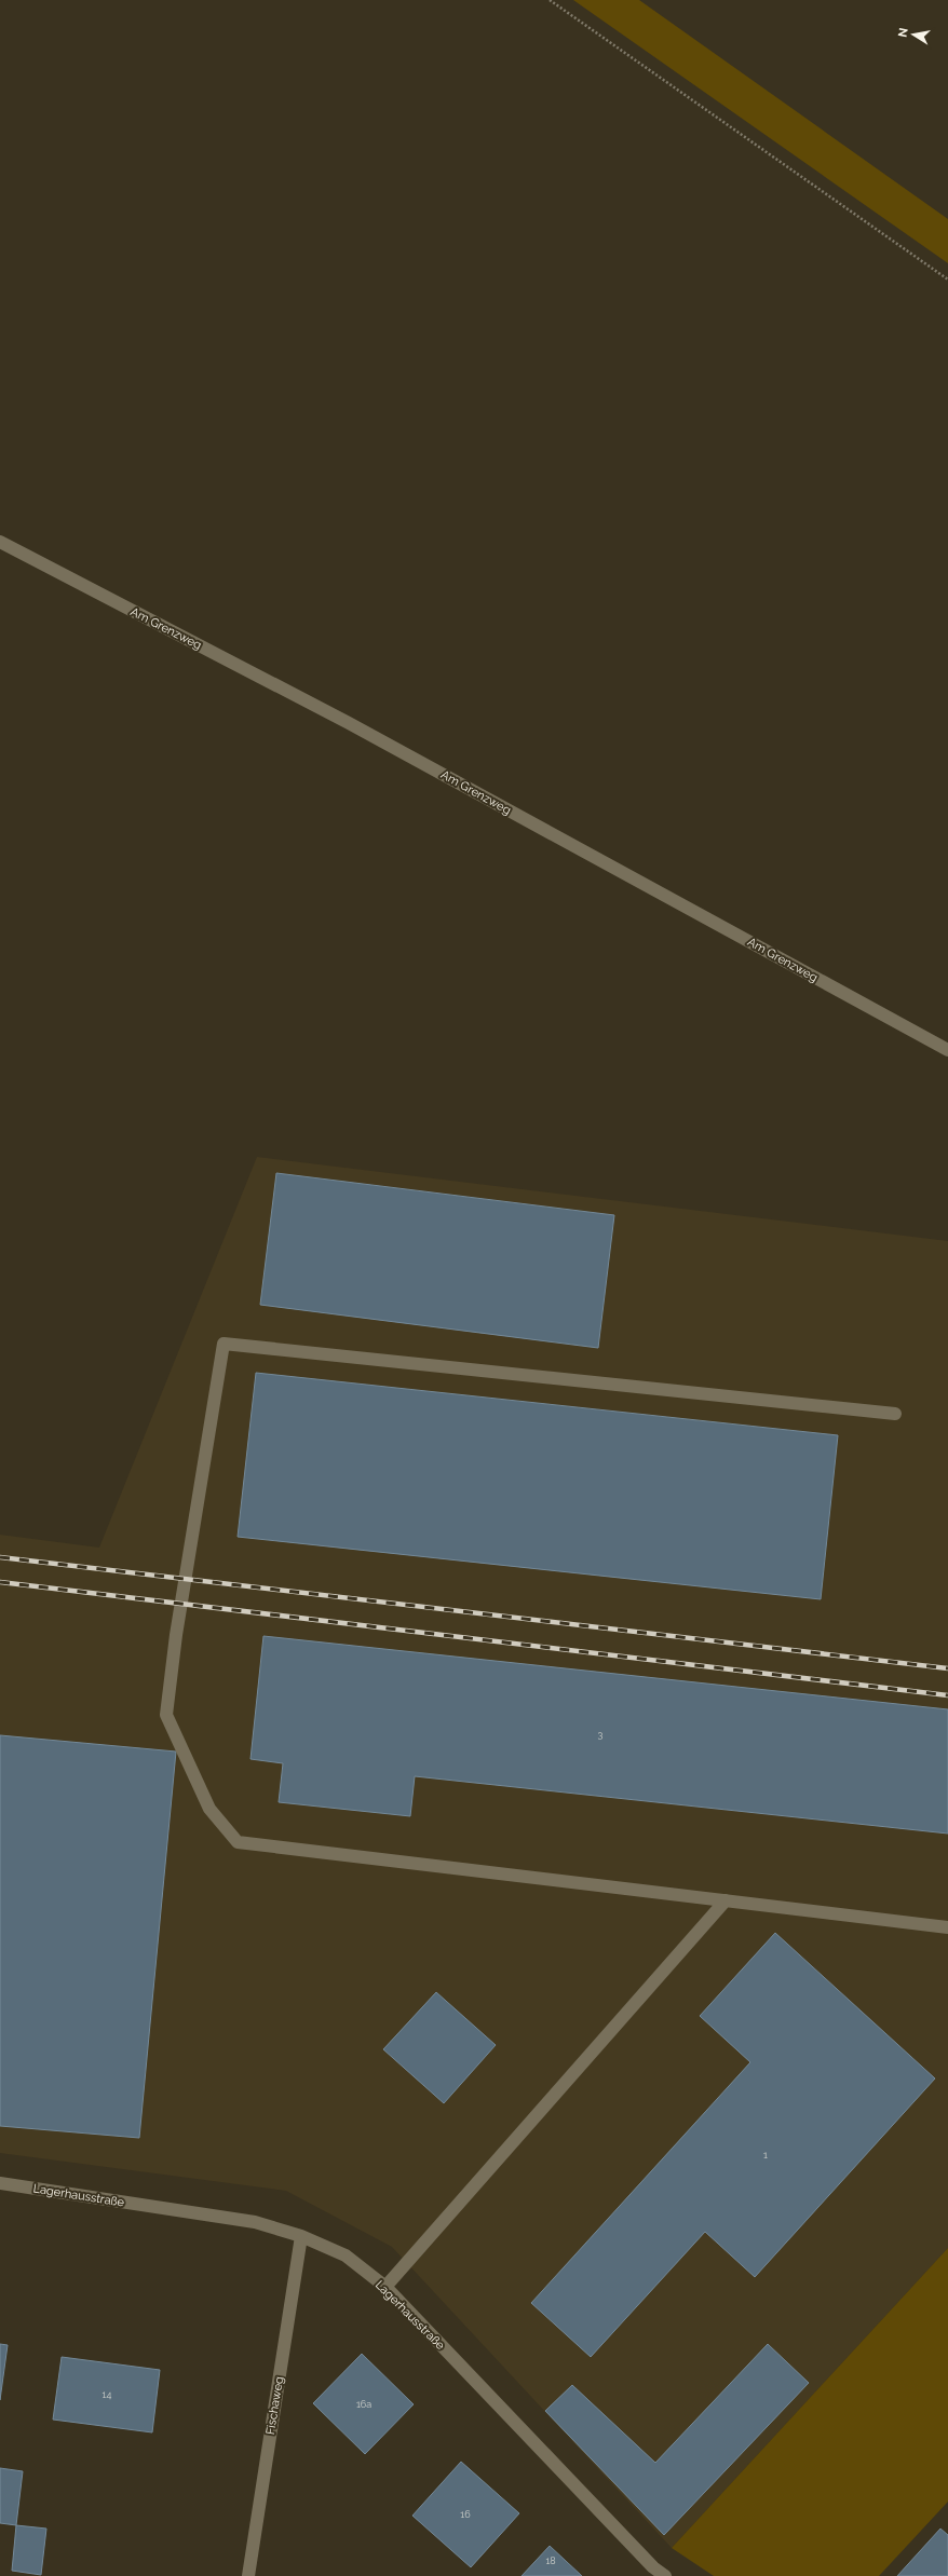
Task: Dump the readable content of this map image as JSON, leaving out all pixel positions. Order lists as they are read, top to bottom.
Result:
{
  "streets": {
    "street": ["Am Grenzweg", "Lagerhausstraße", "Fischaweg"]
  },
  "crossings": [
    ["Lagerhausstraße", "Fischaweg"]
  ],
  "house_numbers": [
    "3",
    "1",
    "14",
    "16a",
    "16",
    "18"
  ],
  "north": "left"
}
